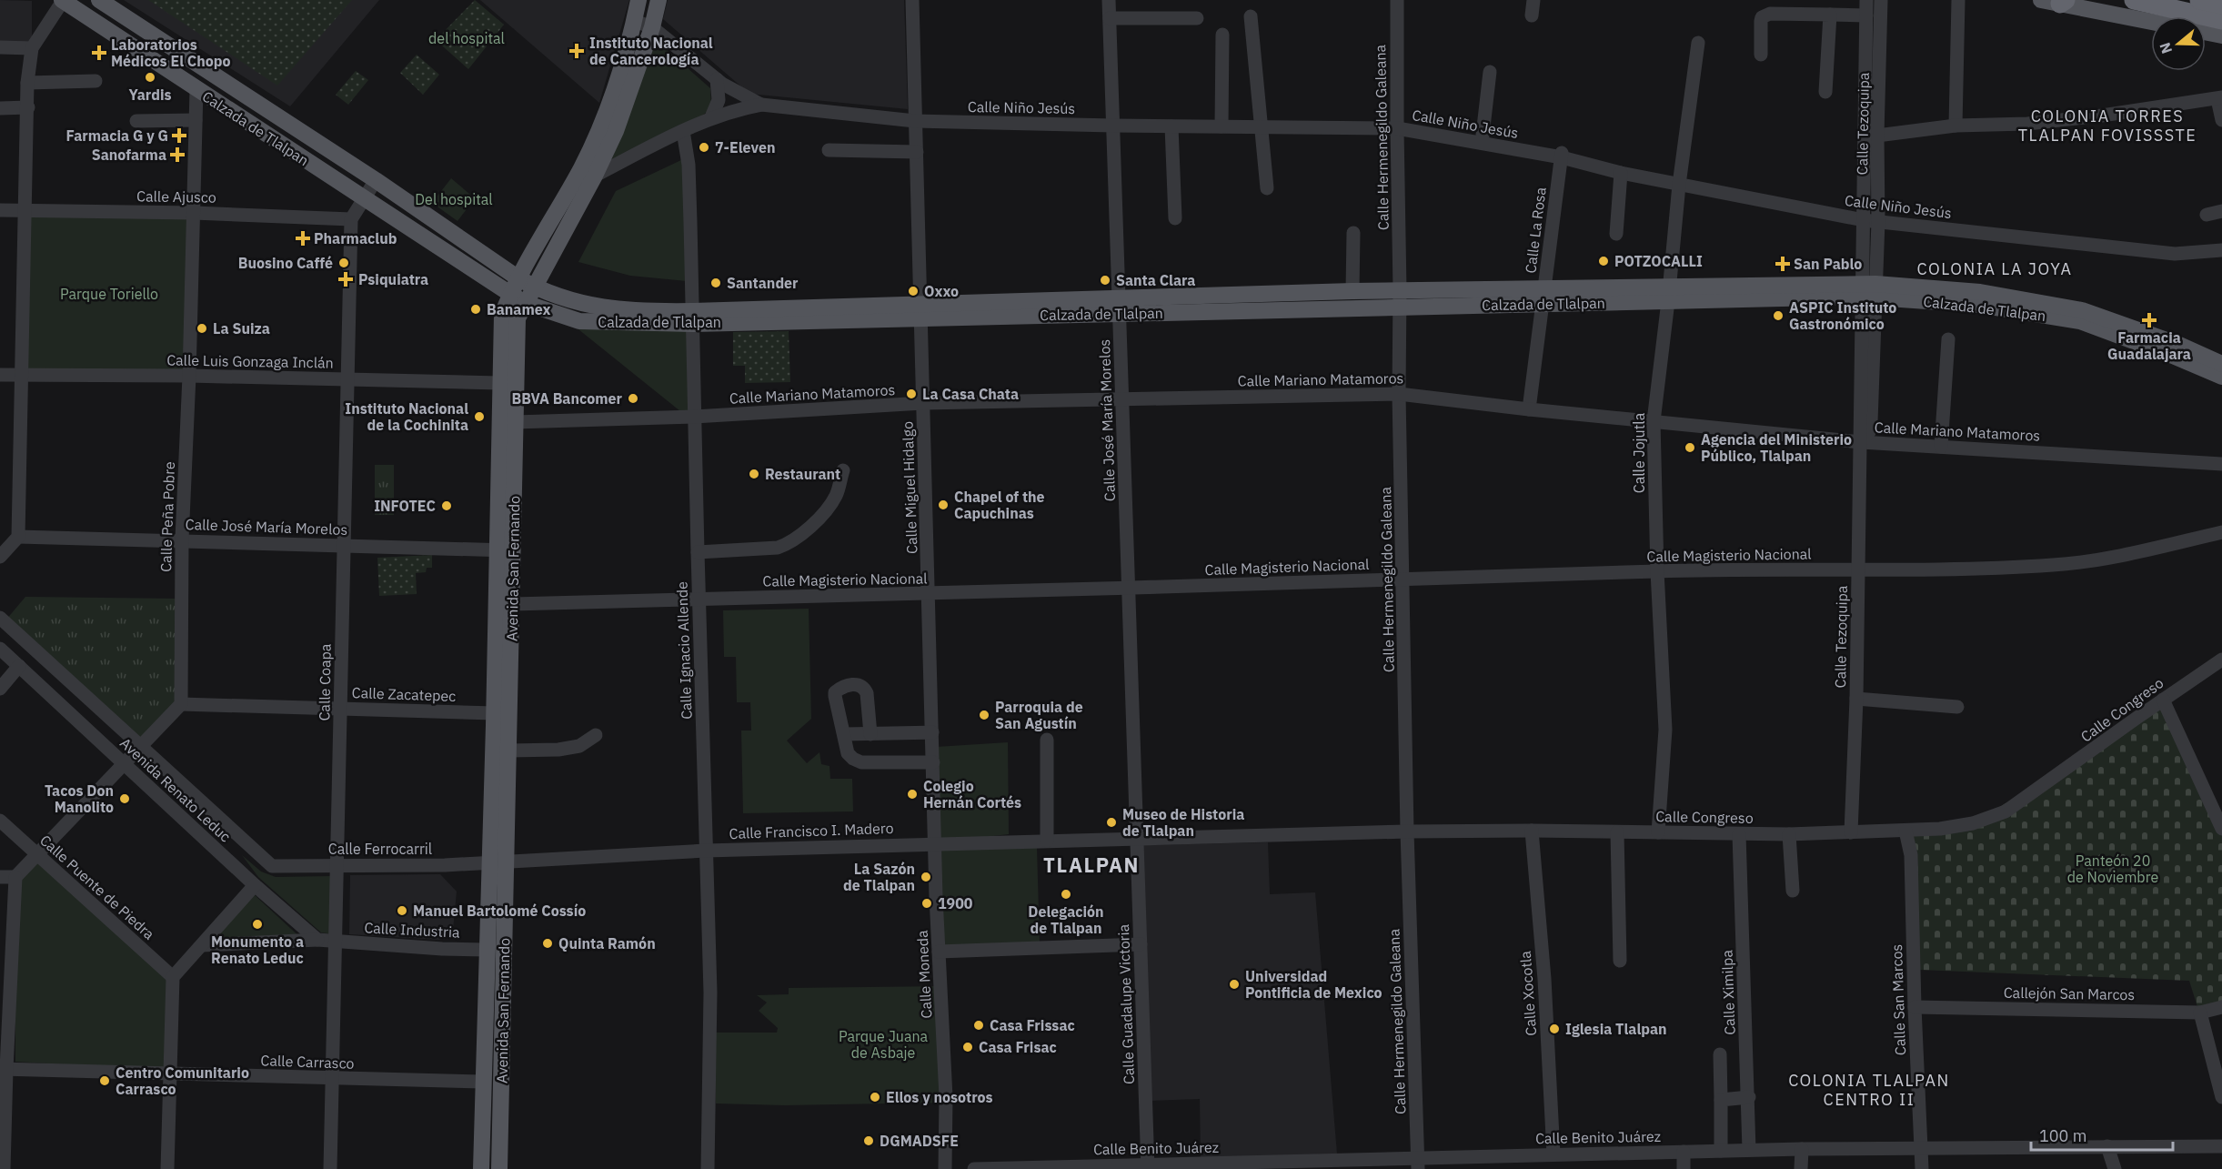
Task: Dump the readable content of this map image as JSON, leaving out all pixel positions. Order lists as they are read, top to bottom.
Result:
{
  "streets": {
    "main road": ["Calzada de Tlalpan", "Avenida San Fernando"],
    "street": [
      "Calle Niño Jesús",
      "Calle Tezoquipa",
      "Calle Hermenegildo Galeana",
      "Calle Ajusco",
      "Calle La Rosa",
      "Calle Luis Gonzaga Inclán",
      "Calle Mariano Matamoros",
      "Calle José María Morelos",
      "Calle Jojutla",
      "Calle Miguel Hidalgo",
      "Calle Peña Pobre",
      "Calle Magisterio Nacional",
      "Calle Ignacio Allende",
      "Calle Coapa",
      "Calle Zacatepec",
      "Calle Congreso",
      "Avenida Renato Leduc",
      "Calle Francisco I. Madero",
      "Calle Ferrocarril",
      "Calle Puente de Piedra",
      "Calle Industria",
      "Calle Moneda",
      "Calle Ximilpa",
      "Calle Xocotla",
      "Callejón San Marcos",
      "Calle San Marcos",
      "Calle Guadalupe Victoria",
      "Calle Carrasco",
      "Calle Benito Juárez"
    ]
  },
  "crossings": [
    ["Calle Niño Jesús", "Calle Tezoquipa"],
    ["Calle Niño Jesús", "Calle Hermenegildo Galeana"],
    ["Calle Niño Jesús", "Calle La Rosa"],
    ["Calle Niño Jesús", "Calle José María Morelos"],
    ["Calle Niño Jesús", "Calle Jojutla"],
    ["Calle Niño Jesús", "Calle Miguel Hidalgo"],
    ["Calle Niño Jesús", "Avenida San Fernando"],
    ["Calle Niño Jesús", "Calle Ignacio Allende"],
    ["Calle Tezoquipa", "Calzada de Tlalpan"],
    ["Calle Tezoquipa", "Calle Mariano Matamoros"],
    ["Calle Tezoquipa", "Calle Magisterio Nacional"],
    ["Calle Tezoquipa", "Calle Congreso"],
    ["Calzada de Tlalpan", "Calle Hermenegildo Galeana"],
    ["Calzada de Tlalpan", "Calle La Rosa"],
    ["Calzada de Tlalpan", "Calle José María Morelos"],
    ["Calzada de Tlalpan", "Calle Jojutla"],
    ["Calzada de Tlalpan", "Calle Miguel Hidalgo"],
    ["Calzada de Tlalpan", "Calle Peña Pobre"],
    ["Calzada de Tlalpan", "Avenida San Fernando"],
    ["Calzada de Tlalpan", "Calle Ignacio Allende"],
    ["Calle Hermenegildo Galeana", "Calle Mariano Matamoros"],
    ["Calle Hermenegildo Galeana", "Calle Magisterio Nacional"],
    ["Calle Hermenegildo Galeana", "Calle Congreso"],
    ["Calle Hermenegildo Galeana", "Calle Benito Juárez"],
    ["Calle Ajusco", "Calle Peña Pobre"],
    ["Calle Ajusco", "Calle Coapa"],
    ["Calle La Rosa", "Calle Mariano Matamoros"],
    ["Calle Luis Gonzaga Inclán", "Calle Peña Pobre"],
    ["Calle Luis Gonzaga Inclán", "Avenida San Fernando"],
    ["Calle Luis Gonzaga Inclán", "Calle Coapa"],
    ["Calle Mariano Matamoros", "Calle José María Morelos"],
    ["Calle Mariano Matamoros", "Calle Jojutla"],
    ["Calle Mariano Matamoros", "Calle Miguel Hidalgo"],
    ["Calle Mariano Matamoros", "Avenida San Fernando"],
    ["Calle Mariano Matamoros", "Calle Ignacio Allende"],
    ["Calle José María Morelos", "Calle Peña Pobre"],
    ["Calle José María Morelos", "Calle Magisterio Nacional"],
    ["Calle José María Morelos", "Avenida San Fernando"],
    ["Calle José María Morelos", "Calle Coapa"],
    ["Calle José María Morelos", "Calle Congreso"],
    ["Calle José María Morelos", "Calle Francisco I. Madero"],
    ["Calle José María Morelos", "Calle Guadalupe Victoria"],
    ["Calle Jojutla", "Calle Magisterio Nacional"],
    ["Calle Jojutla", "Calle Congreso"],
    ["Calle Miguel Hidalgo", "Calle Magisterio Nacional"],
    ["Calle Miguel Hidalgo", "Calle Francisco I. Madero"],
    ["Calle Miguel Hidalgo", "Calle Moneda"],
    ["Calle Peña Pobre", "Calle Zacatepec"],
    ["Calle Magisterio Nacional", "Avenida San Fernando"],
    ["Calle Magisterio Nacional", "Calle Ignacio Allende"],
    ["Avenida San Fernando", "Calle Zacatepec"],
    ["Avenida San Fernando", "Calle Francisco I. Madero"],
    ["Avenida San Fernando", "Calle Ferrocarril"],
    ["Avenida San Fernando", "Calle Industria"],
    ["Avenida San Fernando", "Calle Carrasco"],
    ["Calle Ignacio Allende", "Calle Francisco I. Madero"],
    ["Calle Coapa", "Calle Zacatepec"],
    ["Calle Coapa", "Calle Ferrocarril"],
    ["Calle Coapa", "Calle Industria"],
    ["Calle Coapa", "Calle Carrasco"],
    ["Calle Congreso", "Calle Francisco I. Madero"],
    ["Calle Congreso", "Calle Ximilpa"],
    ["Calle Congreso", "Calle Xocotla"],
    ["Calle Congreso", "Calle San Marcos"],
    ["Calle Congreso", "Calle Guadalupe Victoria"],
    ["Avenida Renato Leduc", "Calle Ferrocarril"],
    ["Calle Francisco I. Madero", "Calle Ferrocarril"],
    ["Calle Francisco I. Madero", "Calle Moneda"],
    ["Calle Francisco I. Madero", "Calle Guadalupe Victoria"],
    ["Calle Ximilpa", "Calle Benito Juárez"],
    ["Calle Xocotla", "Calle Benito Juárez"],
    ["Callejón San Marcos", "Calle San Marcos"],
    ["Calle San Marcos", "Calle Benito Juárez"],
    ["Calle Guadalupe Victoria", "Calle Benito Juárez"]
  ],
  "districts": [
    "COLONIA TORRES TLALPAN FOVISSSTE",
    "COLONIA LA JOYA",
    "TLALPAN",
    "COLONIA TLALPAN CENTRO II"
  ],
  "parks": [
    "del hospital",
    "Del hospital",
    "Parque Toriello",
    "Panteón 20 de Noviembre",
    "Parque Juana de Asbaje"
  ],
  "places": {
    "health": [
      "Instituto Nacional de Cancerología",
      "Laboratorios Médicos El Chopo",
      "Farmacia G y G",
      "Sanofarma",
      "Pharmaclub",
      "San Pablo",
      "Psiquiatra",
      "Farmacia Guadalajara"
    ],
    "other": [
      "Yardis",
      "7-Eleven",
      "POTZOCALLI",
      "Buosino Caffé",
      "Santa Clara",
      "Santander",
      "Oxxo",
      "Banamex",
      "ASPIC Instituto Gastronómico",
      "La Suiza",
      "La Casa Chata",
      "BBVA Bancomer",
      "Instituto Nacional de la Cochinita",
      "Agencia del Ministerio Público, Tlalpan",
      "Restaurant",
      "Chapel of the Capuchinas",
      "INFOTEC",
      "Parroquia de San Agustín",
      "Colegio Hernán Cortés",
      "Tacos Don Manolito",
      "Museo de Historia de Tlalpan",
      "La Sazón de Tlalpan",
      "Delegación de Tlalpan",
      "1900",
      "Manuel Bartolomé Cossío",
      "Monumento a Renato Leduc",
      "Quinta Ramón",
      "Universidad Pontificia de Mexico",
      "Casa Frissac",
      "Iglesia Tlalpan",
      "Casa Frisac",
      "Centro Comunitario Carrasco",
      "Ellos y nosotros",
      "DGMADSFE"
    ]
  },
  "scale_bar": "100 m",
  "north": "left"
}
